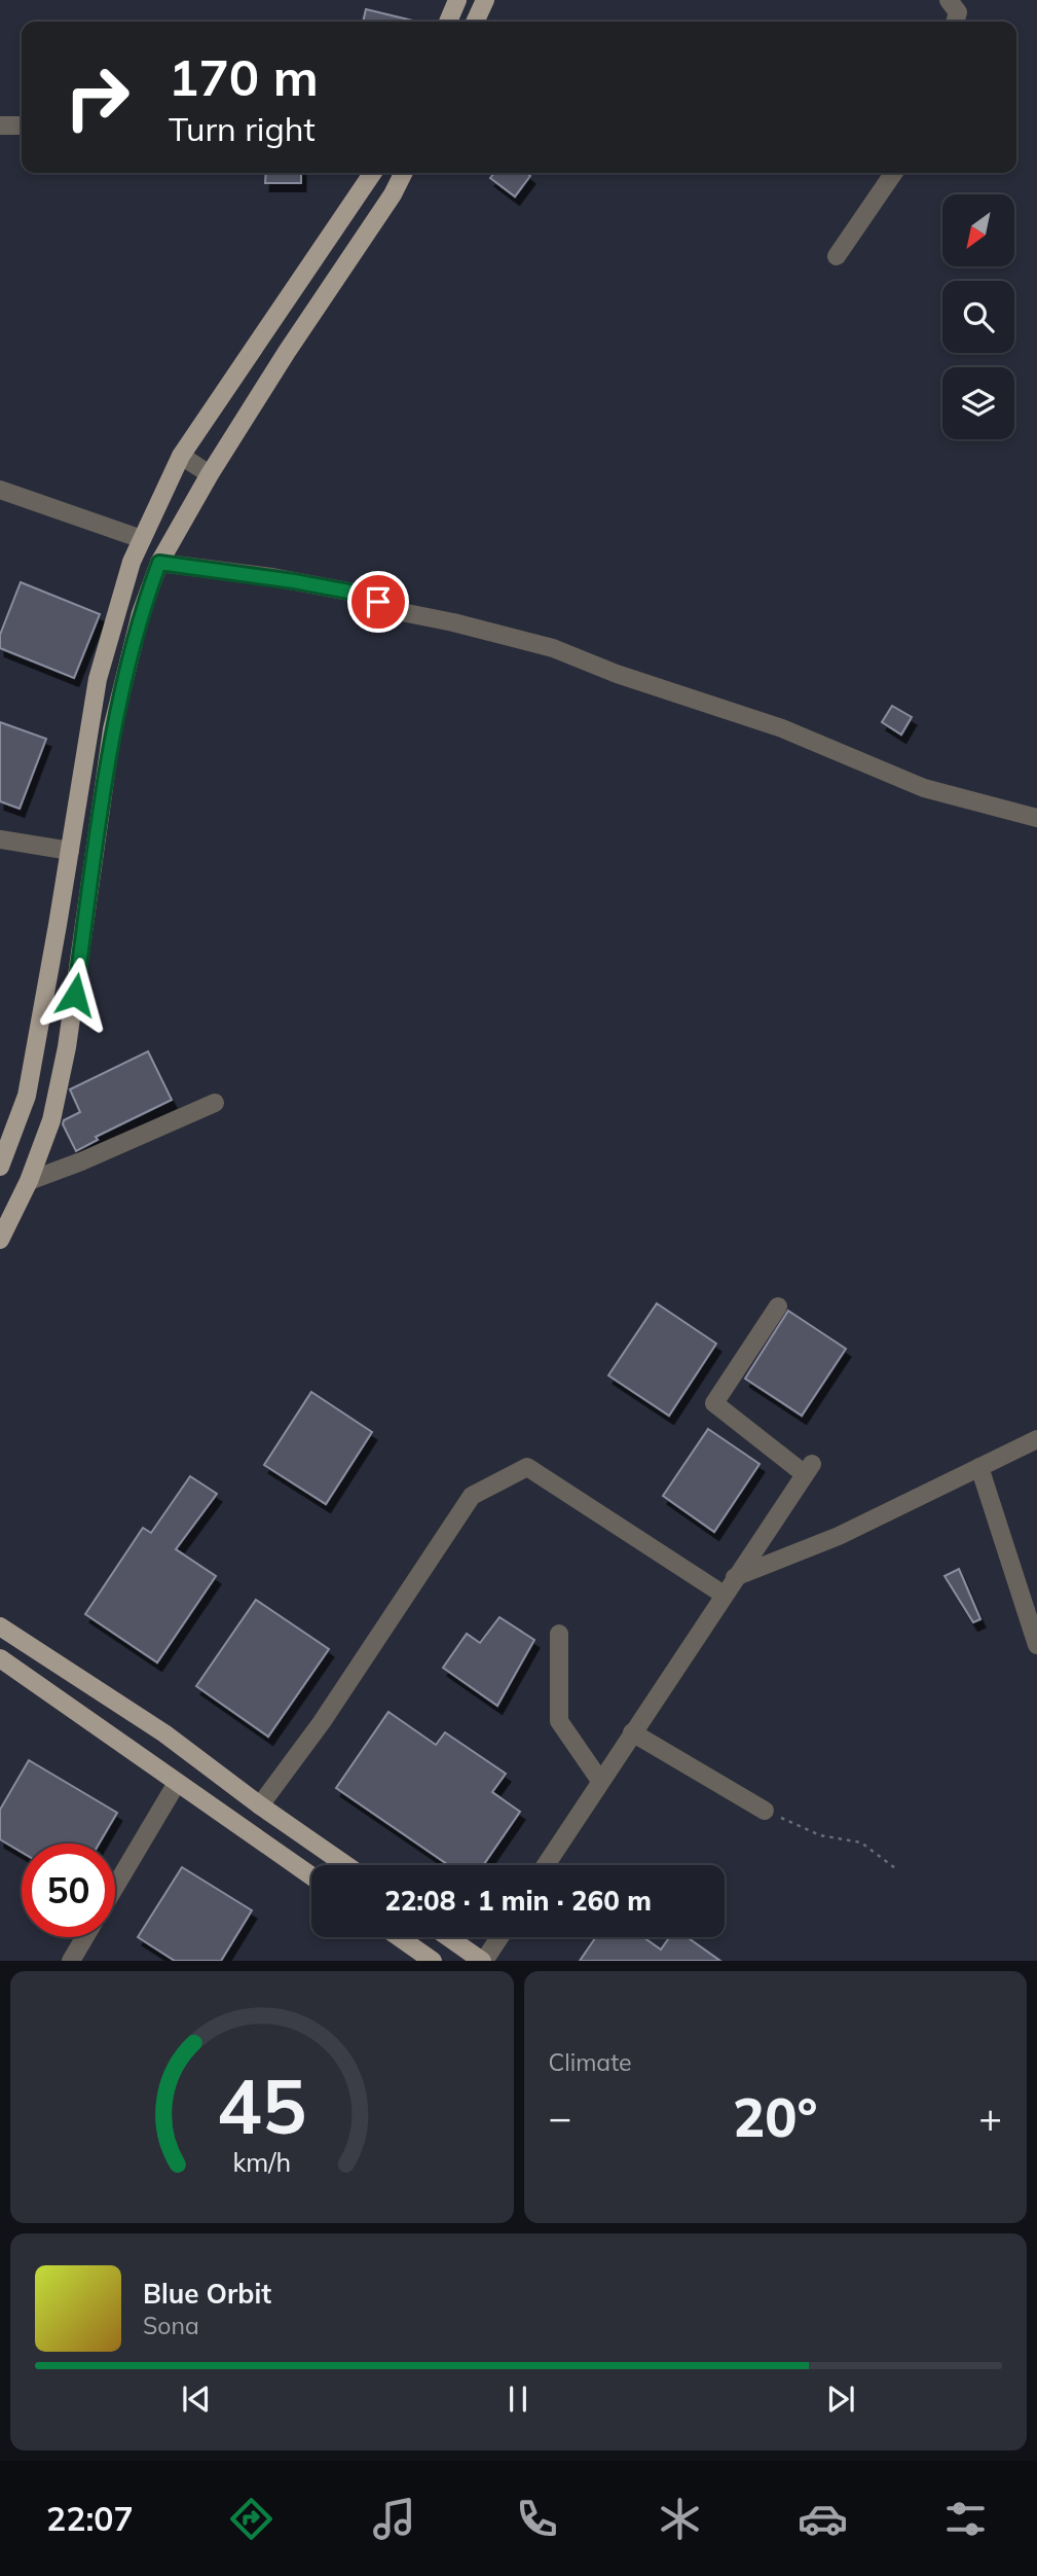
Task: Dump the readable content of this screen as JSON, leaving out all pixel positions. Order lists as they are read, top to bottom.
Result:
{
  "north": "bottom left",
  "page": {
    "turn": ["170 m", "Turn right"],
    "limit": "50",
    "trip": "22:08 · 1 min · 260 m",
    "tile": "Climate",
    "heat": ["−", "20°", "+"],
    "song": ["Blue Orbit", "Sona"],
    "tabs": "22:07",
    "gauge": ["45", "km/h"]
  }
}
